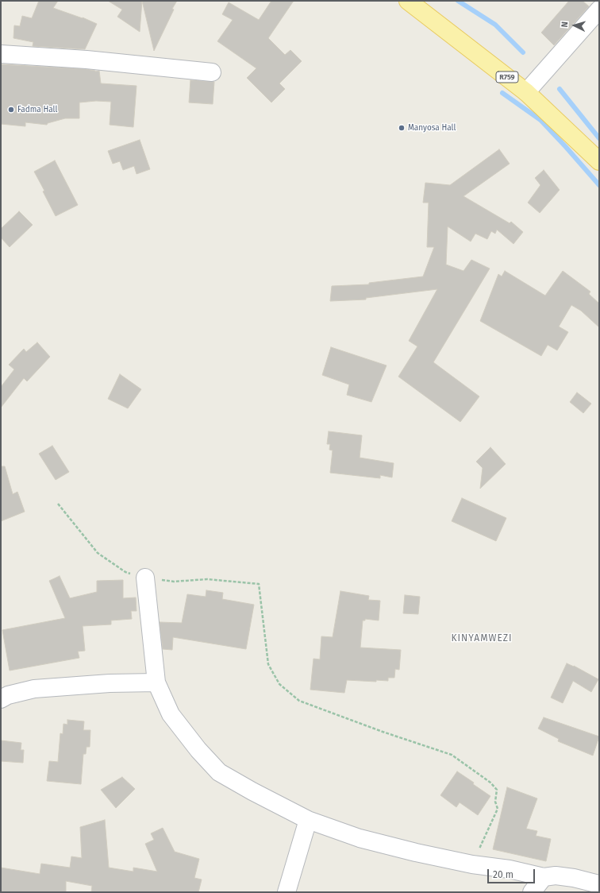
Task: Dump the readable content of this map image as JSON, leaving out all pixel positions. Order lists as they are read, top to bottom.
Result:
{
  "streets": {
    "main road": ["R759"]
  },
  "districts": ["KINYAMWEZI"],
  "places": ["Fadma Hall", "Manyosa Hall"],
  "scale_bar": "20 m",
  "north": "left"
}
